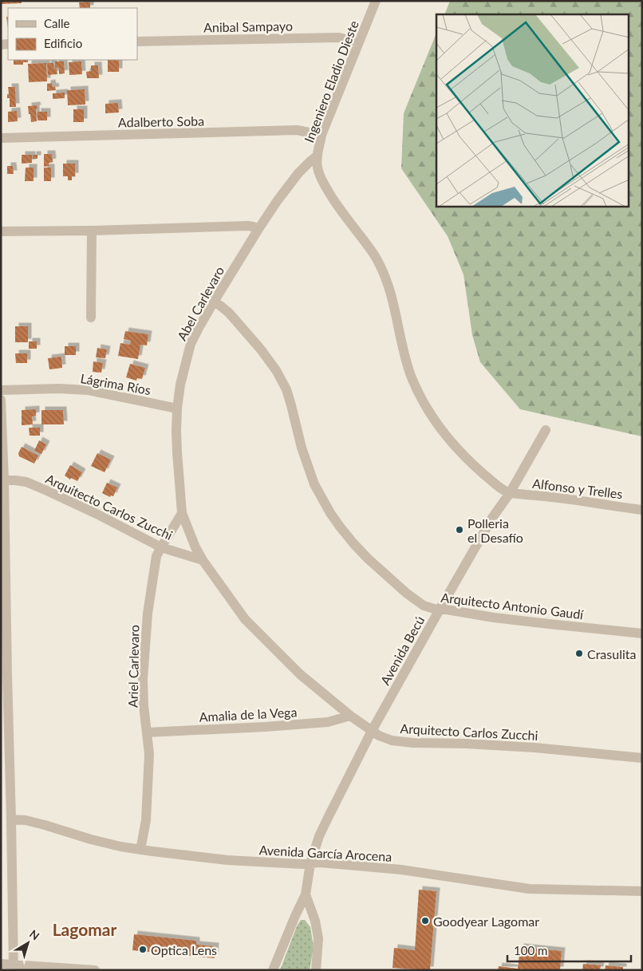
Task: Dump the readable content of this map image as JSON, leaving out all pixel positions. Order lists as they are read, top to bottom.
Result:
{
  "streets": {
    "street": [
      "Anibal Sampayo",
      "Ingeniero Eladio Dieste",
      "Adalberto Soba",
      "Abel Carlevaro",
      "Lágrima Ríos",
      "Alfonso y Trelles",
      "Arquitecto Carlos Zucchi",
      "Arquitecto Antonio Gaudí",
      "Avenida Becú",
      "Ariel Carlevaro",
      "Amalia de la Vega",
      "Avenida García Arocena"
    ]
  },
  "crossings": [
    ["Anibal Sampayo", "Ingeniero Eladio Dieste"],
    ["Ingeniero Eladio Dieste", "Adalberto Soba"],
    ["Ingeniero Eladio Dieste", "Abel Carlevaro"],
    ["Ingeniero Eladio Dieste", "Alfonso y Trelles"],
    ["Ingeniero Eladio Dieste", "Avenida Becú"],
    ["Abel Carlevaro", "Lágrima Ríos"],
    ["Abel Carlevaro", "Arquitecto Carlos Zucchi"],
    ["Abel Carlevaro", "Arquitecto Antonio Gaudí"],
    ["Abel Carlevaro", "Ariel Carlevaro"],
    ["Alfonso y Trelles", "Avenida Becú"],
    ["Arquitecto Carlos Zucchi", "Avenida Becú"],
    ["Arquitecto Carlos Zucchi", "Ariel Carlevaro"],
    ["Arquitecto Carlos Zucchi", "Amalia de la Vega"],
    ["Arquitecto Antonio Gaudí", "Avenida Becú"],
    ["Avenida Becú", "Avenida García Arocena"],
    ["Ariel Carlevaro", "Amalia de la Vega"],
    ["Ariel Carlevaro", "Avenida García Arocena"]
  ],
  "districts": ["Lagomar"],
  "places": [
    "Polleria el Desafío",
    "Crasulita",
    "Goodyear Lagomar",
    "Optica Lens"
  ],
  "legend": ["Calle", "Edificio"],
  "scale_bar": "100 m",
  "north": "top right"
}
